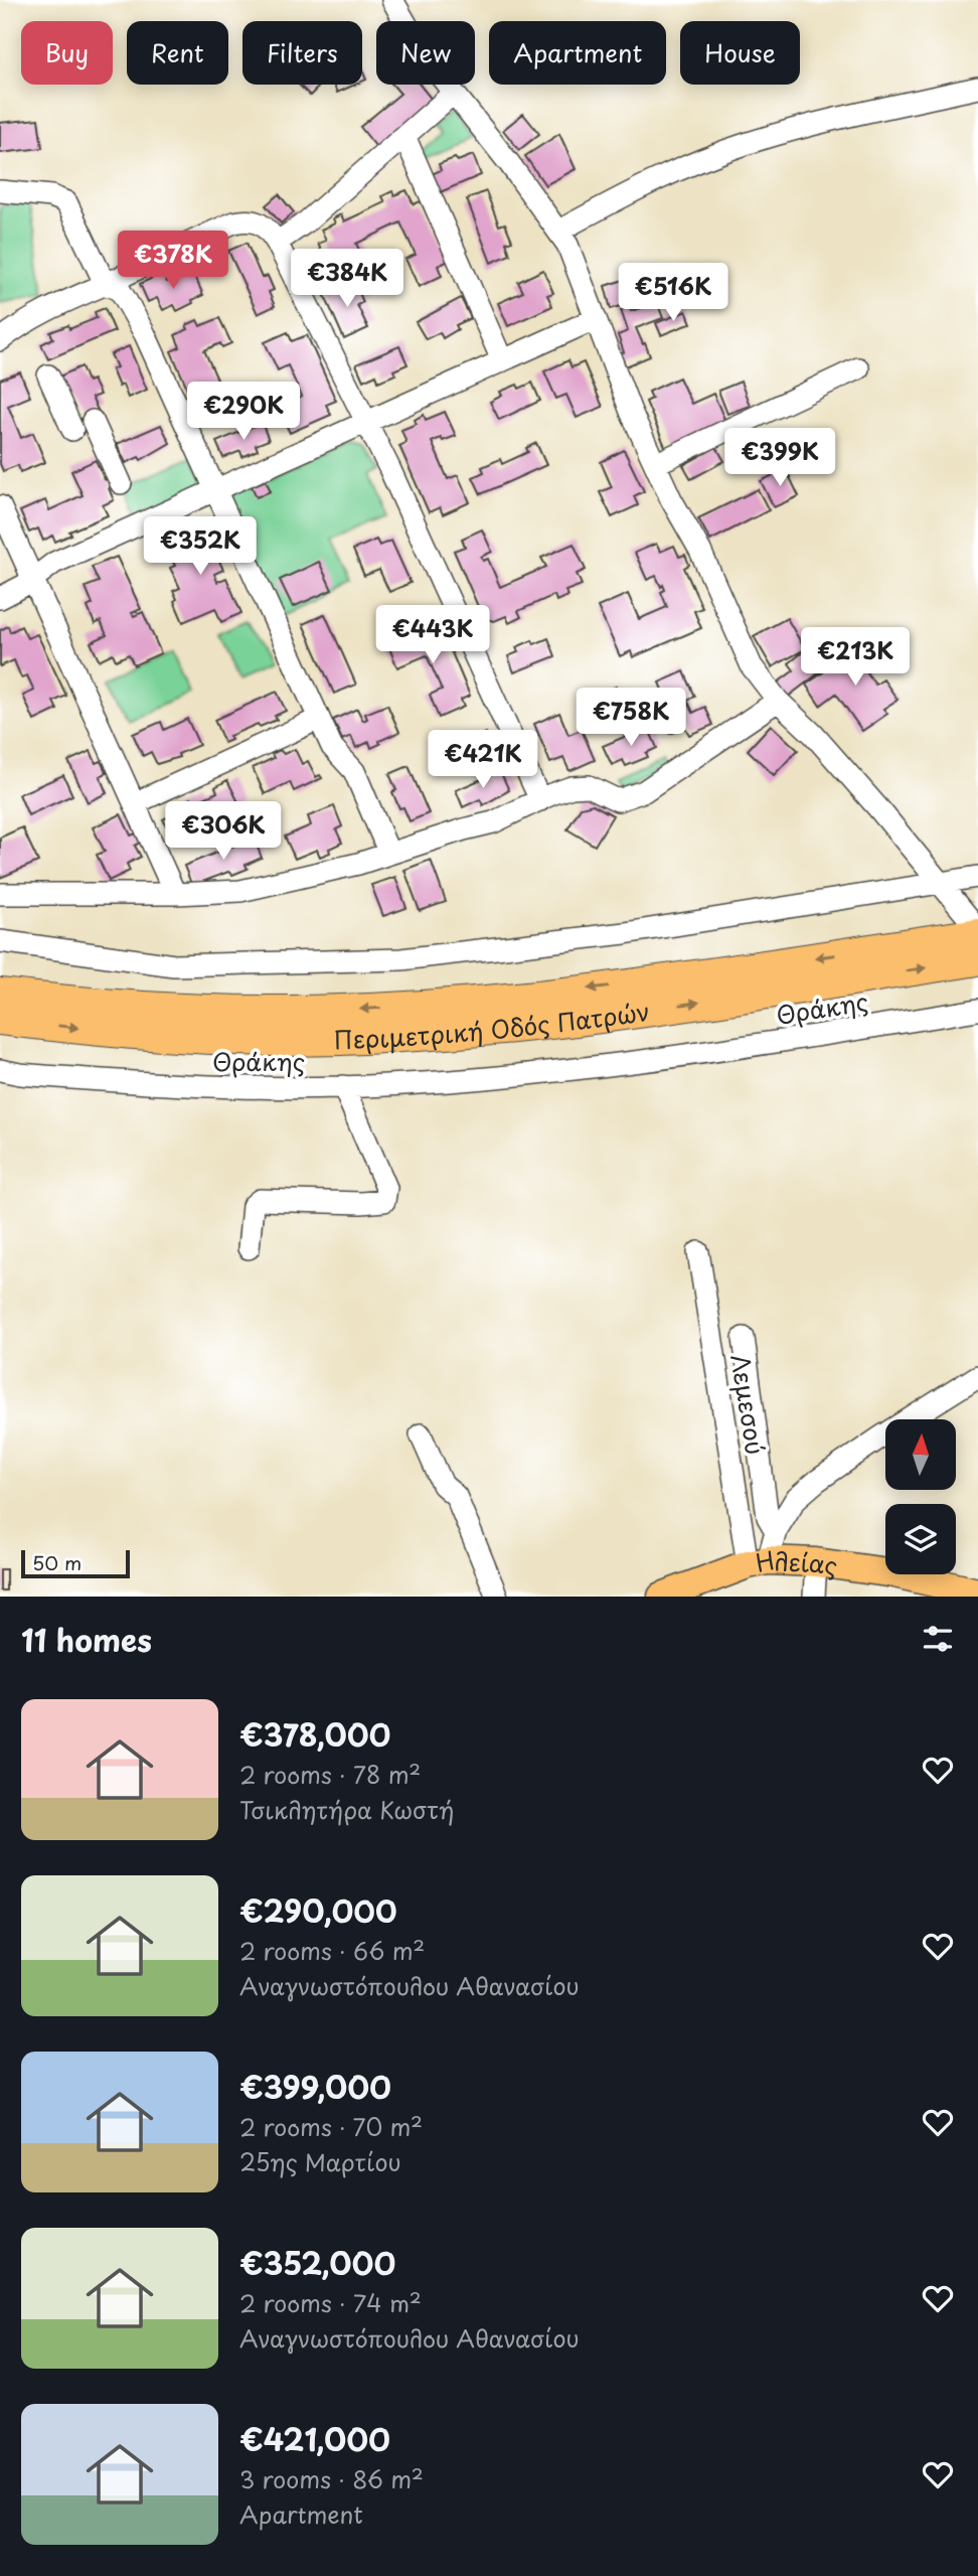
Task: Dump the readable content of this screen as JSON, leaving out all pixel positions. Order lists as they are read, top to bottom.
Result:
{
  "streets": {
    "highway": ["Περιμετρική Οδός Πατρών"],
    "main road": ["Ηλείας"],
    "street": ["Θράκης", "Λεμεσού"]
  },
  "crossings": [
    ["Λεμεσού", "Ηλείας"]
  ],
  "scale_bar": "50 m",
  "north": "top",
  "page": {
    "chip": [
      "Buy",
      "Rent",
      "Filters",
      "New",
      "Apartment",
      "House"
    ],
    "price": [
      "€378K",
      "€384K",
      "€516K",
      "€290K",
      "€399K",
      "€352K",
      "€443K",
      "€213K",
      "€758K",
      "€421K",
      "€306K"
    ],
    "scale": "50 m",
    "heading": "11 homes",
    "list": [
      {
        "name": "€378,000",
        "note": "2 rooms · 78 m² · Τσικλητήρα Κωστή"
      },
      {
        "name": "€290,000",
        "note": "2 rooms · 66 m² · Αναγνωστόπουλου Αθανασίου"
      },
      {
        "name": "€399,000",
        "note": "2 rooms · 70 m² · 25ης Μαρτίου"
      },
      {
        "name": "€352,000",
        "note": "2 rooms · 74 m² · Αναγνωστόπουλου Αθανασίου"
      },
      {
        "name": "€421,000",
        "note": "3 rooms · 86 m² · Apartment"
      }
    ]
  }
}
